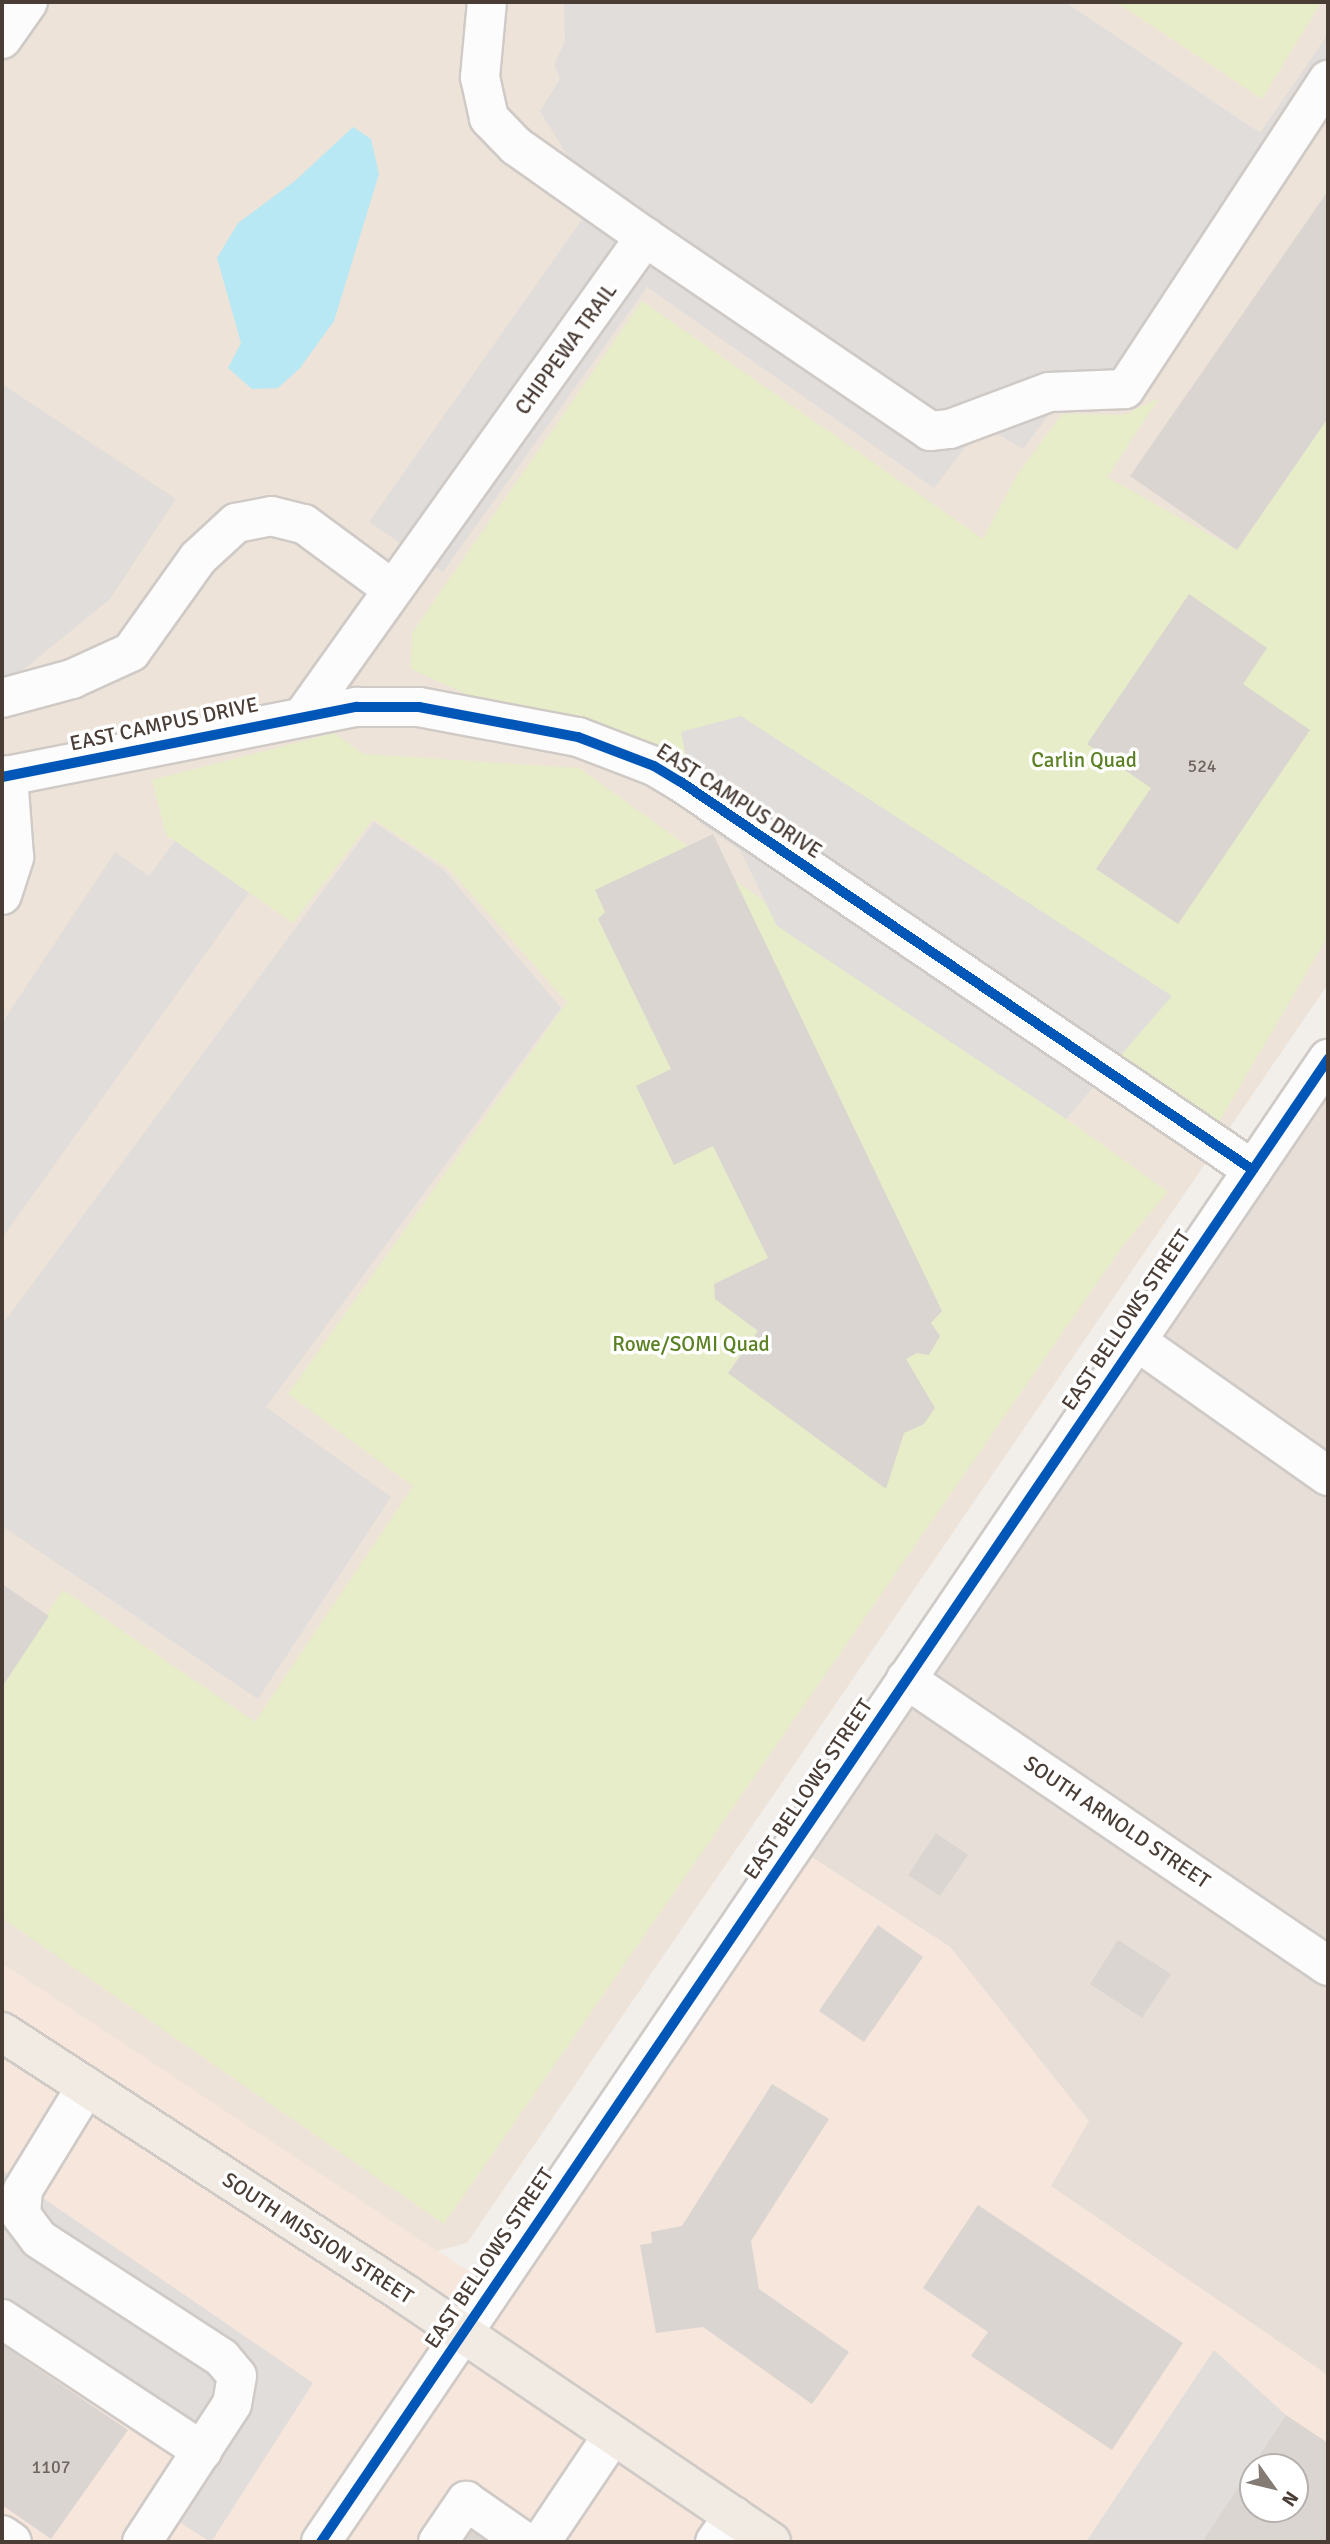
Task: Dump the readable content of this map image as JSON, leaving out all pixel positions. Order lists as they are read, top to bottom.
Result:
{
  "streets": {
    "main road": ["SOUTH MISSION STREET"],
    "street": [
      "CHIPPEWA TRAIL",
      "EAST CAMPUS DRIVE",
      "EAST BELLOWS STREET",
      "SOUTH ARNOLD STREET"
    ]
  },
  "crossings": [
    ["CHIPPEWA TRAIL", "EAST CAMPUS DRIVE"],
    ["EAST CAMPUS DRIVE", "EAST BELLOWS STREET"],
    ["EAST BELLOWS STREET", "SOUTH ARNOLD STREET"],
    ["EAST BELLOWS STREET", "SOUTH MISSION STREET"]
  ],
  "parks": ["Carlin Quad", "Rowe/SOMI Quad"],
  "house_numbers": ["524", "1107"],
  "north": "bottom right"
}
